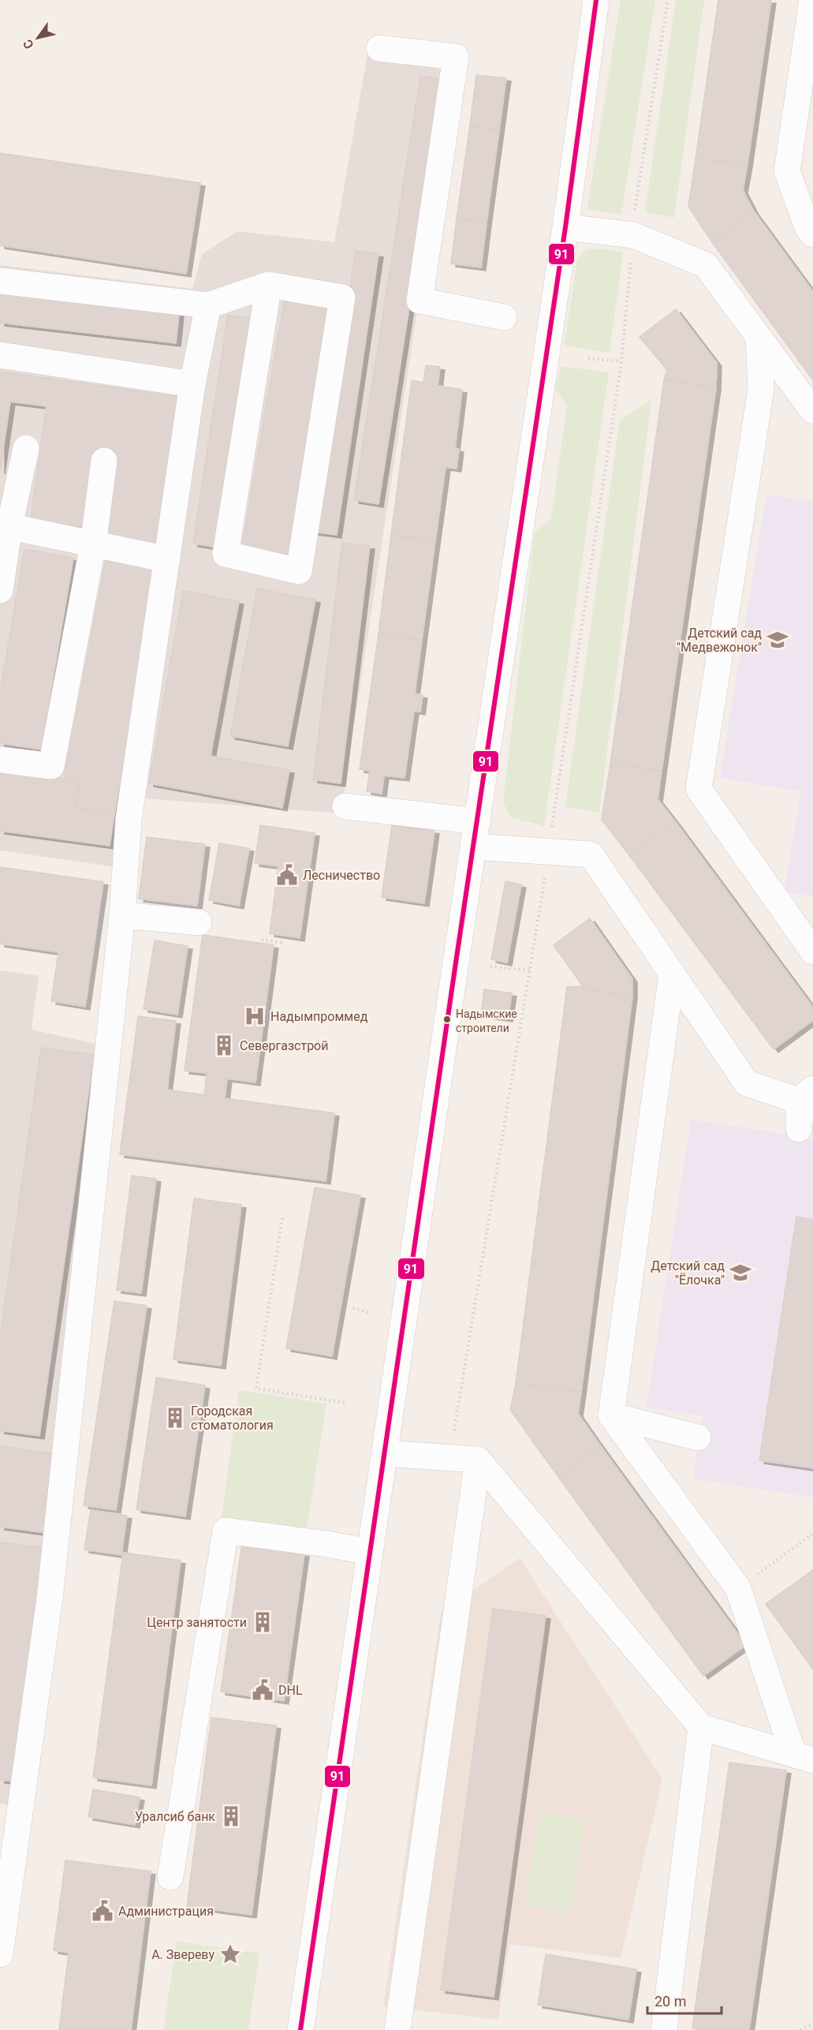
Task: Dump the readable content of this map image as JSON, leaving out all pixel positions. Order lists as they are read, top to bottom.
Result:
{
  "places": {
    "school or university": ["Детский сад \"Медвежонок\"", "Детский сад \"Ёлочка\""],
    "public building": ["Лесничество", "DHL", "Администрация"],
    "hospital": ["Надымпроммед"],
    "other": ["Надымские строители"],
    "building": [
      "Севергазстрой",
      "Городская стоматология",
      "Центр занятости",
      "Уралсиб банк"
    ],
    "place": ["А. Звереву"]
  },
  "lines": ["transit line 91"],
  "scale_bar": "20 m",
  "north": "bottom left"
}
